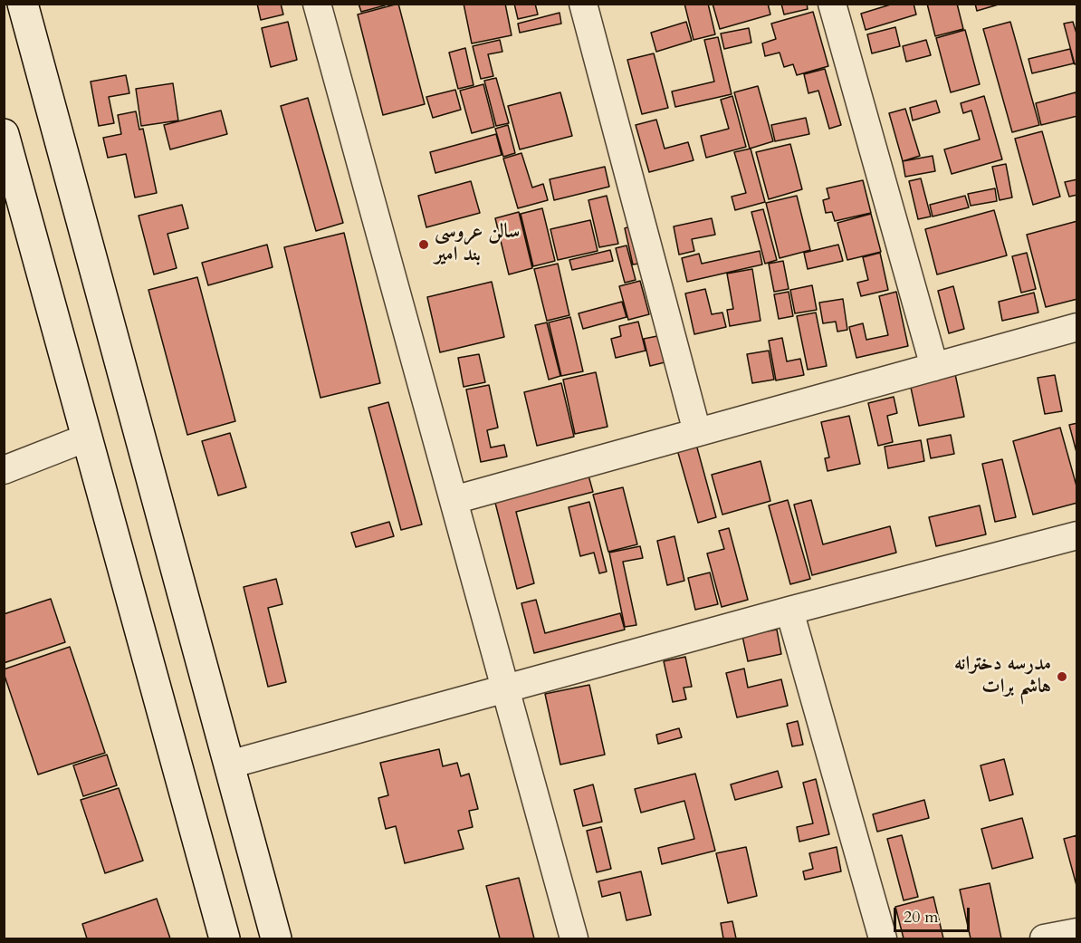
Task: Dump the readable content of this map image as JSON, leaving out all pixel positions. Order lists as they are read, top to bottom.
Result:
{
  "places": ["سالن عروسی بند امیر", "مدرسه دخترانه هاشم برات"],
  "scale_bar": "20 m"
}
